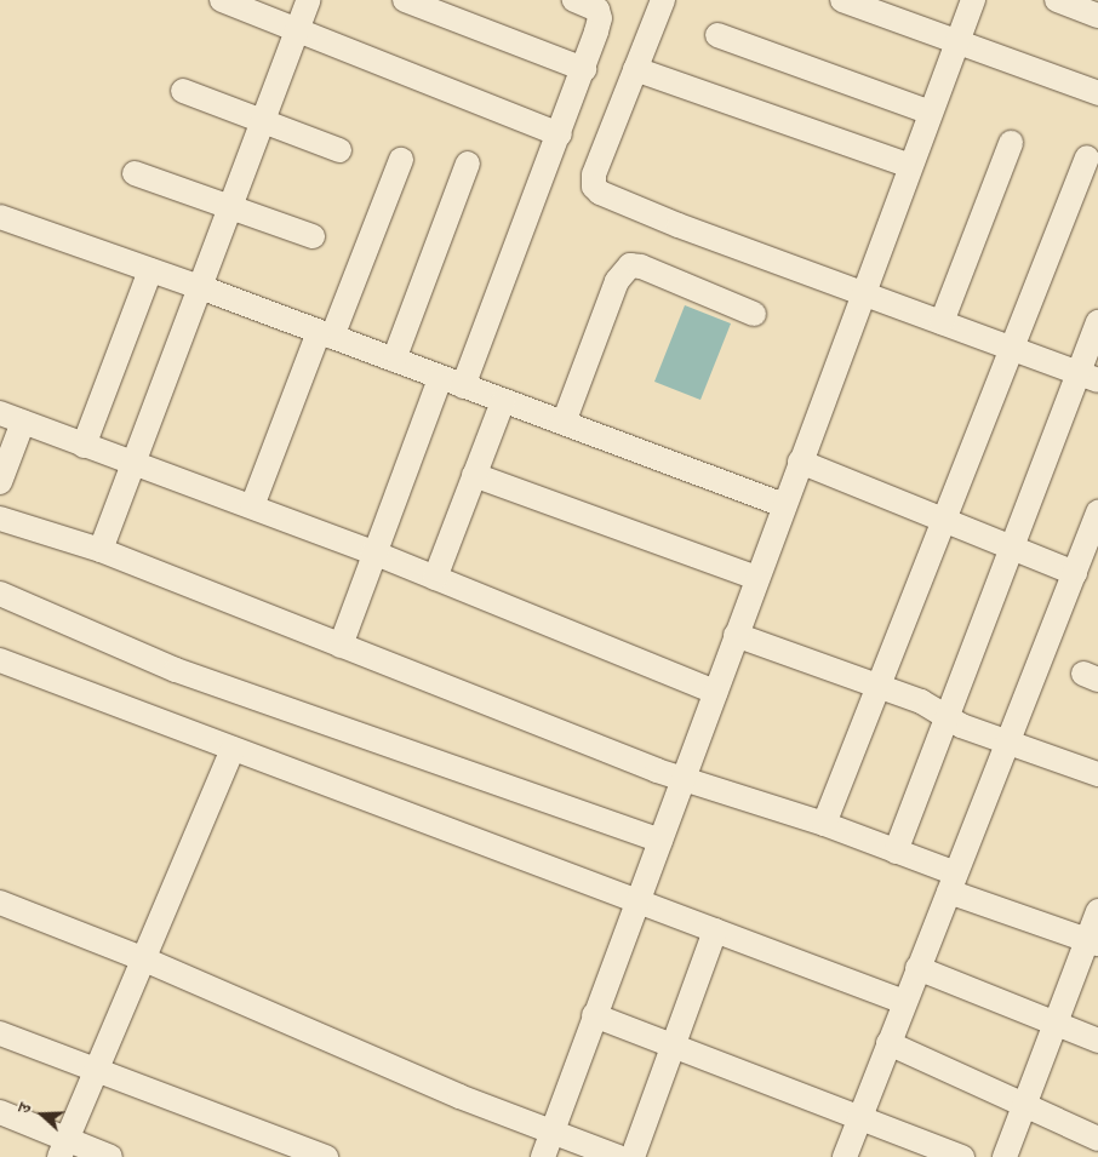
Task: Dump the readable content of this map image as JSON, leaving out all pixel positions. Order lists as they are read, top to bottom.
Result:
{
  "north": "left"
}
